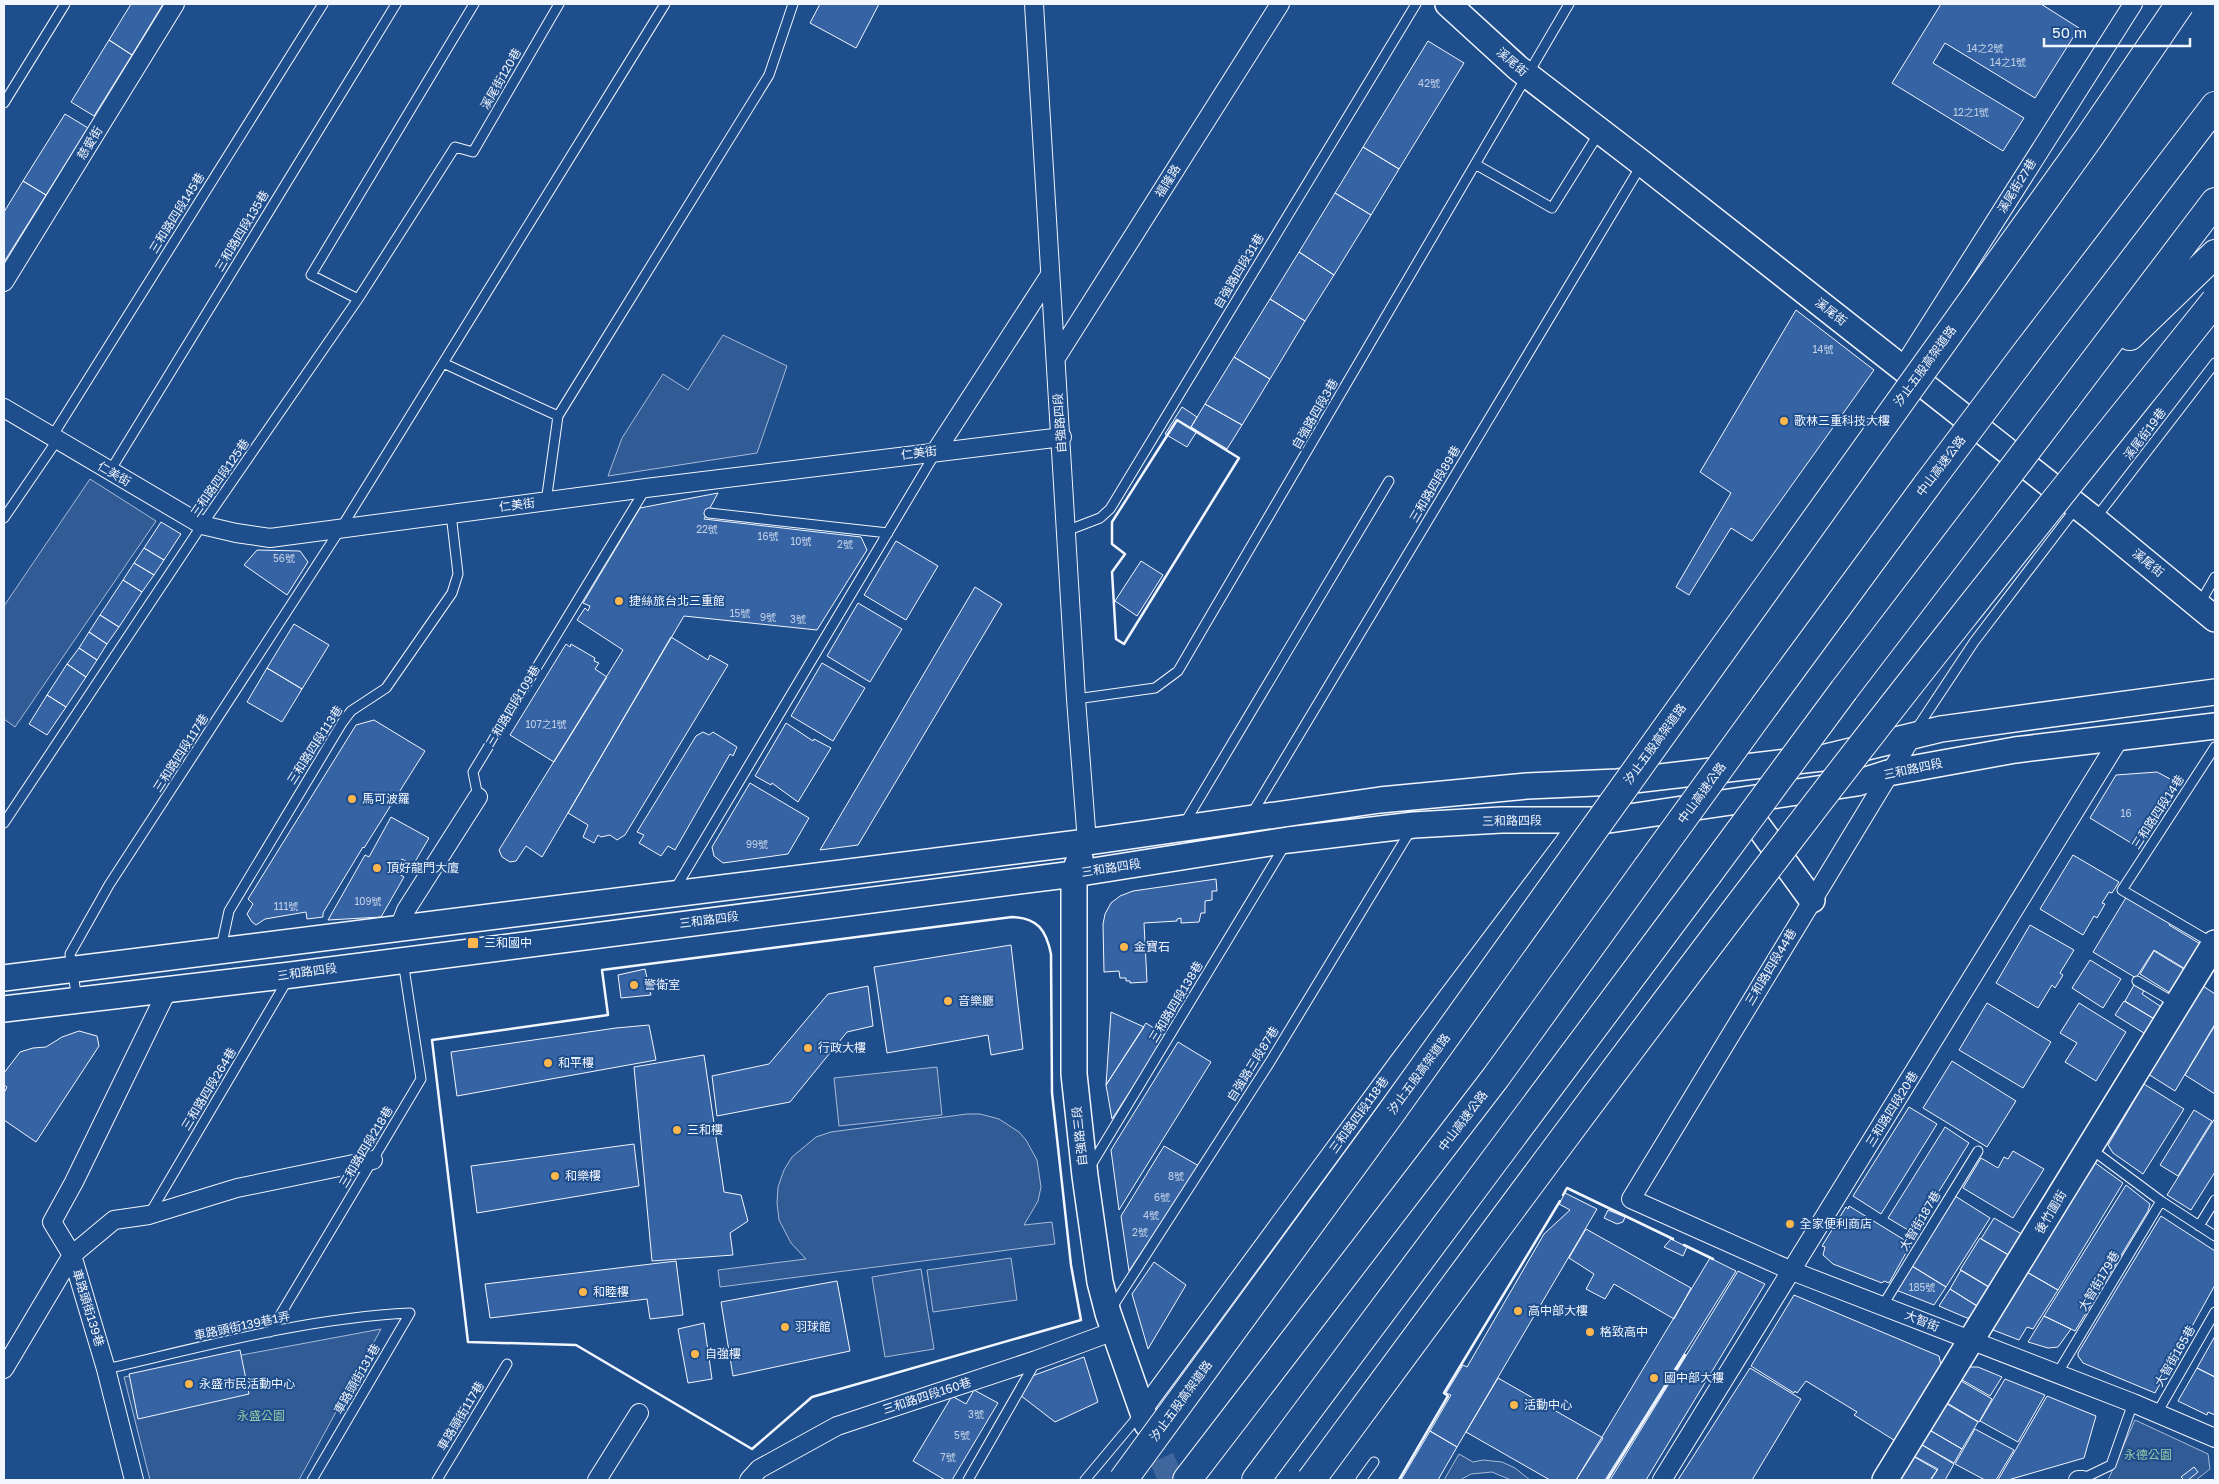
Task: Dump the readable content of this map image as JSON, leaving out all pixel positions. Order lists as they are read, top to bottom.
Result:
{
  "streets": {
    "highway": ["汐止五股高架道路", "中山高速公路"],
    "main road": [
      "溪尾街",
      "三和路四段",
      "自強路三段",
      "後竹圍街"
    ],
    "street": [
      "慈愛街",
      "福隆路",
      "溪尾街27巷",
      "自強路四段",
      "仁美街",
      "三和路四段109巷",
      "三和路四段44巷",
      "三和路四段20巷",
      "三和路四段118巷",
      "車路頭街139巷",
      "大智街",
      "三和路四段160巷"
    ],
    "lane": [
      "溪尾街120巷",
      "三和路四段145巷",
      "三和路四段135巷",
      "自強路四段31巷",
      "自強路四段3巷",
      "溪尾街19巷",
      "三和路四段125巷",
      "三和路四段89巷",
      "三和路四段113巷",
      "三和路四段117巷",
      "三和路四段14巷",
      "三和路四段138巷",
      "自強路三段87巷",
      "三和路四段264巷",
      "三和路四段218巷",
      "大智街187巷",
      "大智街179巷",
      "車路頭街139巷1弄",
      "大智街165巷",
      "車路頭街131巷",
      "車路頭街117巷"
    ]
  },
  "crossings": [
    ["溪尾街", "溪尾街27巷"],
    ["溪尾街", "自強路四段3巷"],
    ["溪尾街", "溪尾街19巷"],
    ["溪尾街", "三和路四段89巷"],
    ["溪尾街120巷", "三和路四段125巷"],
    ["福隆路", "自強路四段"],
    ["三和路四段145巷", "仁美街"],
    ["三和路四段135巷", "仁美街"],
    ["自強路四段31巷", "自強路四段"],
    ["自強路四段3巷", "自強路四段"],
    ["自強路四段", "仁美街"],
    ["自強路四段", "自強路三段"],
    ["溪尾街19巷", "三和路四段44巷"],
    ["仁美街", "三和路四段125巷"],
    ["仁美街", "三和路四段109巷"],
    ["仁美街", "三和路四段113巷"],
    ["仁美街", "三和路四段117巷"],
    ["三和路四段117巷", "三和路四段"],
    ["三和路四段", "三和路四段44巷"],
    ["三和路四段", "三和路四段138巷"],
    ["三和路四段", "自強路三段87巷"],
    ["三和路四段", "三和路四段264巷"],
    ["三和路四段", "三和路四段20巷"],
    ["三和路四段", "三和路四段118巷"],
    ["三和路四段", "自強路三段"],
    ["三和路四段", "三和路四段218巷"],
    ["三和路四段14巷", "後竹圍街"],
    ["三和路四段44巷", "大智街"],
    ["三和路四段138巷", "自強路三段"],
    ["自強路三段87巷", "自強路三段"],
    ["自強路三段87巷", "三和路四段160巷"],
    ["三和路四段264巷", "車路頭街139巷"],
    ["三和路四段20巷", "大智街"],
    ["三和路四段118巷", "自強路三段"],
    ["自強路三段", "三和路四段160巷"],
    ["三和路四段218巷", "車路頭街139巷"],
    ["三和路四段218巷", "車路頭街139巷1弄"],
    ["後竹圍街", "大智街"],
    ["大智街187巷", "大智街"],
    ["大智街179巷", "大智街"],
    ["車路頭街139巷", "車路頭街139巷1弄"],
    ["大智街", "大智街165巷"],
    ["車路頭街139巷1弄", "車路頭街131巷"]
  ],
  "parks": ["永盛公園", "永德公園"],
  "places": {
    "other": [
      "歌林三重科技大樓",
      "捷絲旅台北三重館",
      "馬可波羅",
      "頂好龍門大廈",
      "金寶石",
      "警衛室",
      "音樂廳",
      "行政大樓",
      "和平樓",
      "三和樓",
      "和樂樓",
      "全家便利商店",
      "和睦樓",
      "高中部大樓",
      "羽球館",
      "格致高中",
      "自強樓",
      "國中部大樓",
      "永盛市民活動中心",
      "活動中心"
    ],
    "transit": ["三和國中"]
  },
  "house_numbers": [
    "14之2號",
    "14之1號",
    "42號",
    "12之1號",
    "14號",
    "22號",
    "16號",
    "10號",
    "2號",
    "56號",
    "15號",
    "9號",
    "3號",
    "107之1號",
    "16",
    "99號",
    "109號",
    "111號",
    "8號",
    "6號",
    "4號",
    "2號",
    "185號",
    "3號",
    "5號",
    "7號"
  ],
  "scale_bar": "50 m"
}
